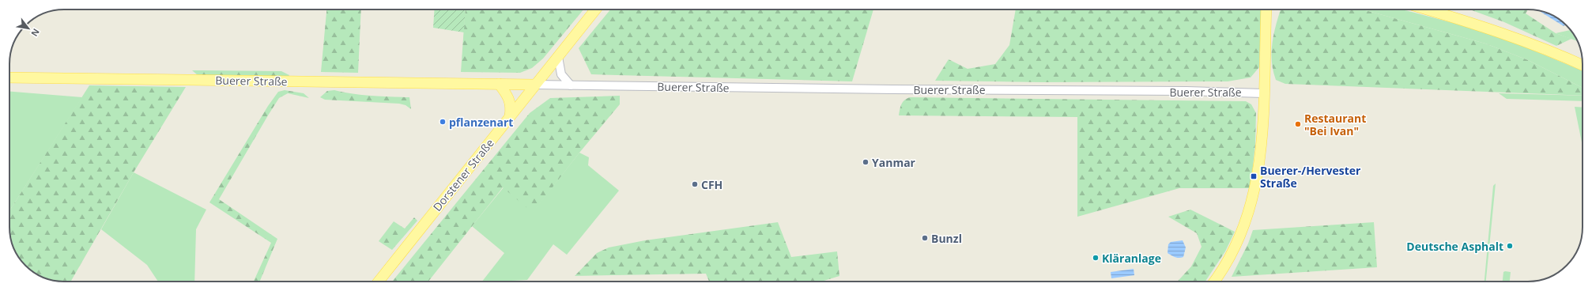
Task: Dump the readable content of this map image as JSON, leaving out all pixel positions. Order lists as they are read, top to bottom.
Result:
{
  "streets": {
    "main road": ["Buerer Straße", "Dorstener Straße"]
  },
  "crossings": [
    ["Buerer Straße", "Dorstener Straße"]
  ],
  "places": {
    "other": [
      "pflanzenart",
      "Restaurant \"Bei Ivan\"",
      "Yanmar",
      "CFH",
      "Bunzl",
      "Deutsche Asphalt",
      "Kläranlage"
    ],
    "transit": ["Buerer-/Hervester Straße"]
  },
  "north": "bottom right"
}
